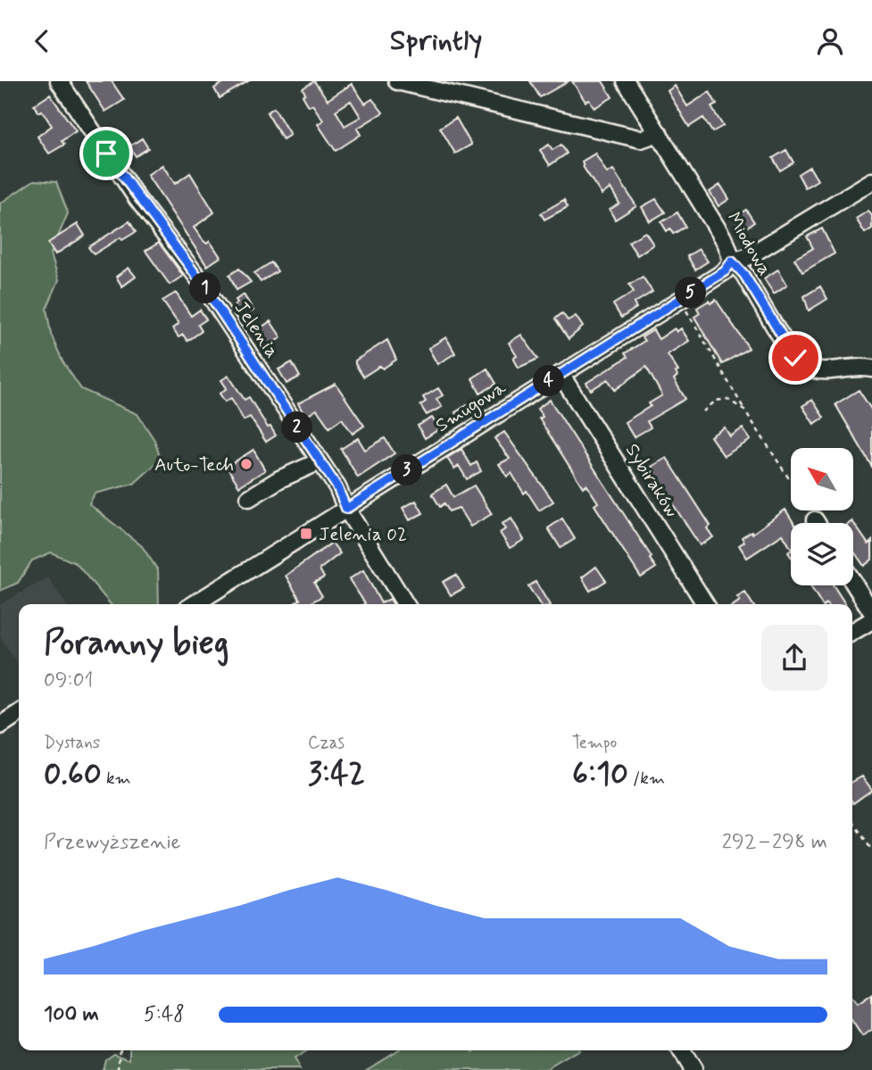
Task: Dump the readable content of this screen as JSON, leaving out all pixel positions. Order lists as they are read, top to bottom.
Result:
{
  "streets": {
    "street": [
      "Miodowa",
      "Jelenia",
      "Smugowa",
      "Sybiraków"
    ]
  },
  "crossings": [
    ["Miodowa", "Smugowa"],
    ["Jelenia", "Smugowa"],
    ["Smugowa", "Sybiraków"]
  ],
  "places": {
    "other": ["Auto-Tech"],
    "transit": ["Jelenia 02"]
  },
  "north": "top left",
  "page": {
    "header": "Sprintly",
    "pins": [
      "1",
      "5",
      "4",
      "2",
      "3"
    ],
    "heading": ["Poranny bieg", "09:01"],
    "stats": [
      ["Dystans", "0.60 km"],
      ["Czas", "3:42"],
      ["Tempo", "6:10 /km"]
    ],
    "chart": ["Przewyższenie", "292–298 m"],
    "list": [
      {
        "name": "100 m",
        "note": "5:48"
      }
    ]
  }
}
